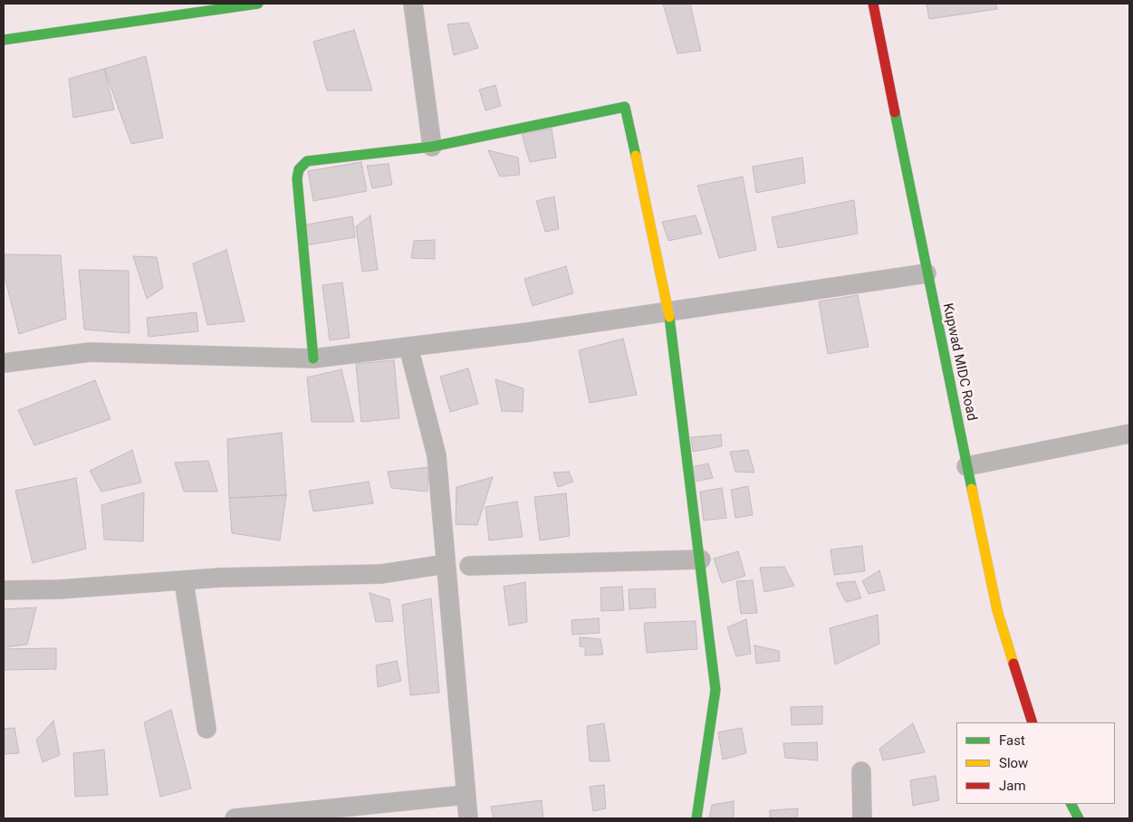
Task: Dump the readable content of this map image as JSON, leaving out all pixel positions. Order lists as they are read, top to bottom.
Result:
{
  "streets": {
    "street": ["Kupwad MIDC Road"]
  },
  "legend": ["Fast", "Slow", "Jam"]
}
